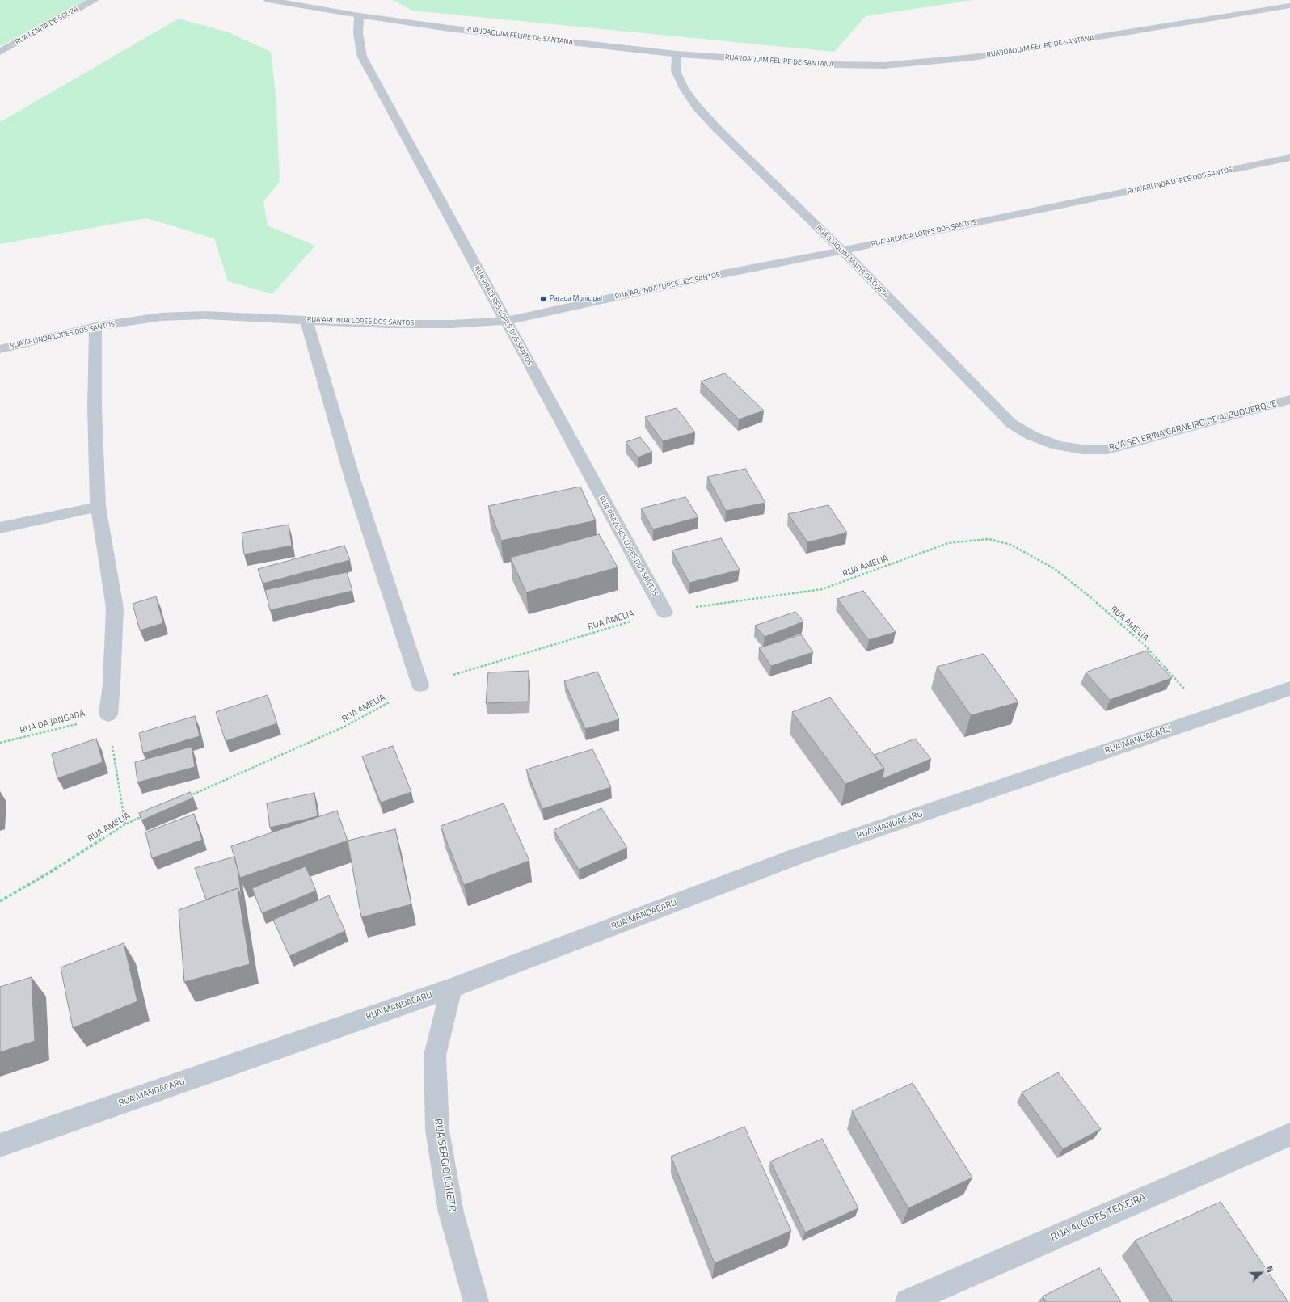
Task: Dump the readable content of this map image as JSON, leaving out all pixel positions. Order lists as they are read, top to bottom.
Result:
{
  "streets": {
    "street": [
      "RUA LENITA DE SOUZA",
      "RUA JOAQUIM FELIPE DE SANTANA",
      "RUA ARLINDA LOPES DOS SANTOS",
      "RUA JOAQUIM MARIA DA COSTA",
      "RUA PRAZERES LOPES DOS SANTOS",
      "RUA SEVERINA CARNEIRO DE ALBUQUERQUE",
      "RUA MANDACARU",
      "RUA SERGIO LORETO",
      "RUA ALCIDES TEIXEIRA"
    ],
    "path": ["RUA AMELIA", "RUA DA JANGADA"]
  },
  "crossings": [
    ["RUA JOAQUIM FELIPE DE SANTANA", "RUA JOAQUIM MARIA DA COSTA"],
    ["RUA JOAQUIM FELIPE DE SANTANA", "RUA PRAZERES LOPES DOS SANTOS"],
    ["RUA ARLINDA LOPES DOS SANTOS", "RUA JOAQUIM MARIA DA COSTA"],
    ["RUA ARLINDA LOPES DOS SANTOS", "RUA PRAZERES LOPES DOS SANTOS"],
    ["RUA JOAQUIM MARIA DA COSTA", "RUA SEVERINA CARNEIRO DE ALBUQUERQUE"],
    ["RUA PRAZERES LOPES DOS SANTOS", "RUA AMELIA"],
    ["RUA AMELIA", "RUA MANDACARU"],
    ["RUA MANDACARU", "RUA SERGIO LORETO"]
  ],
  "places": ["Parada Municipal"],
  "north": "top right"
}
